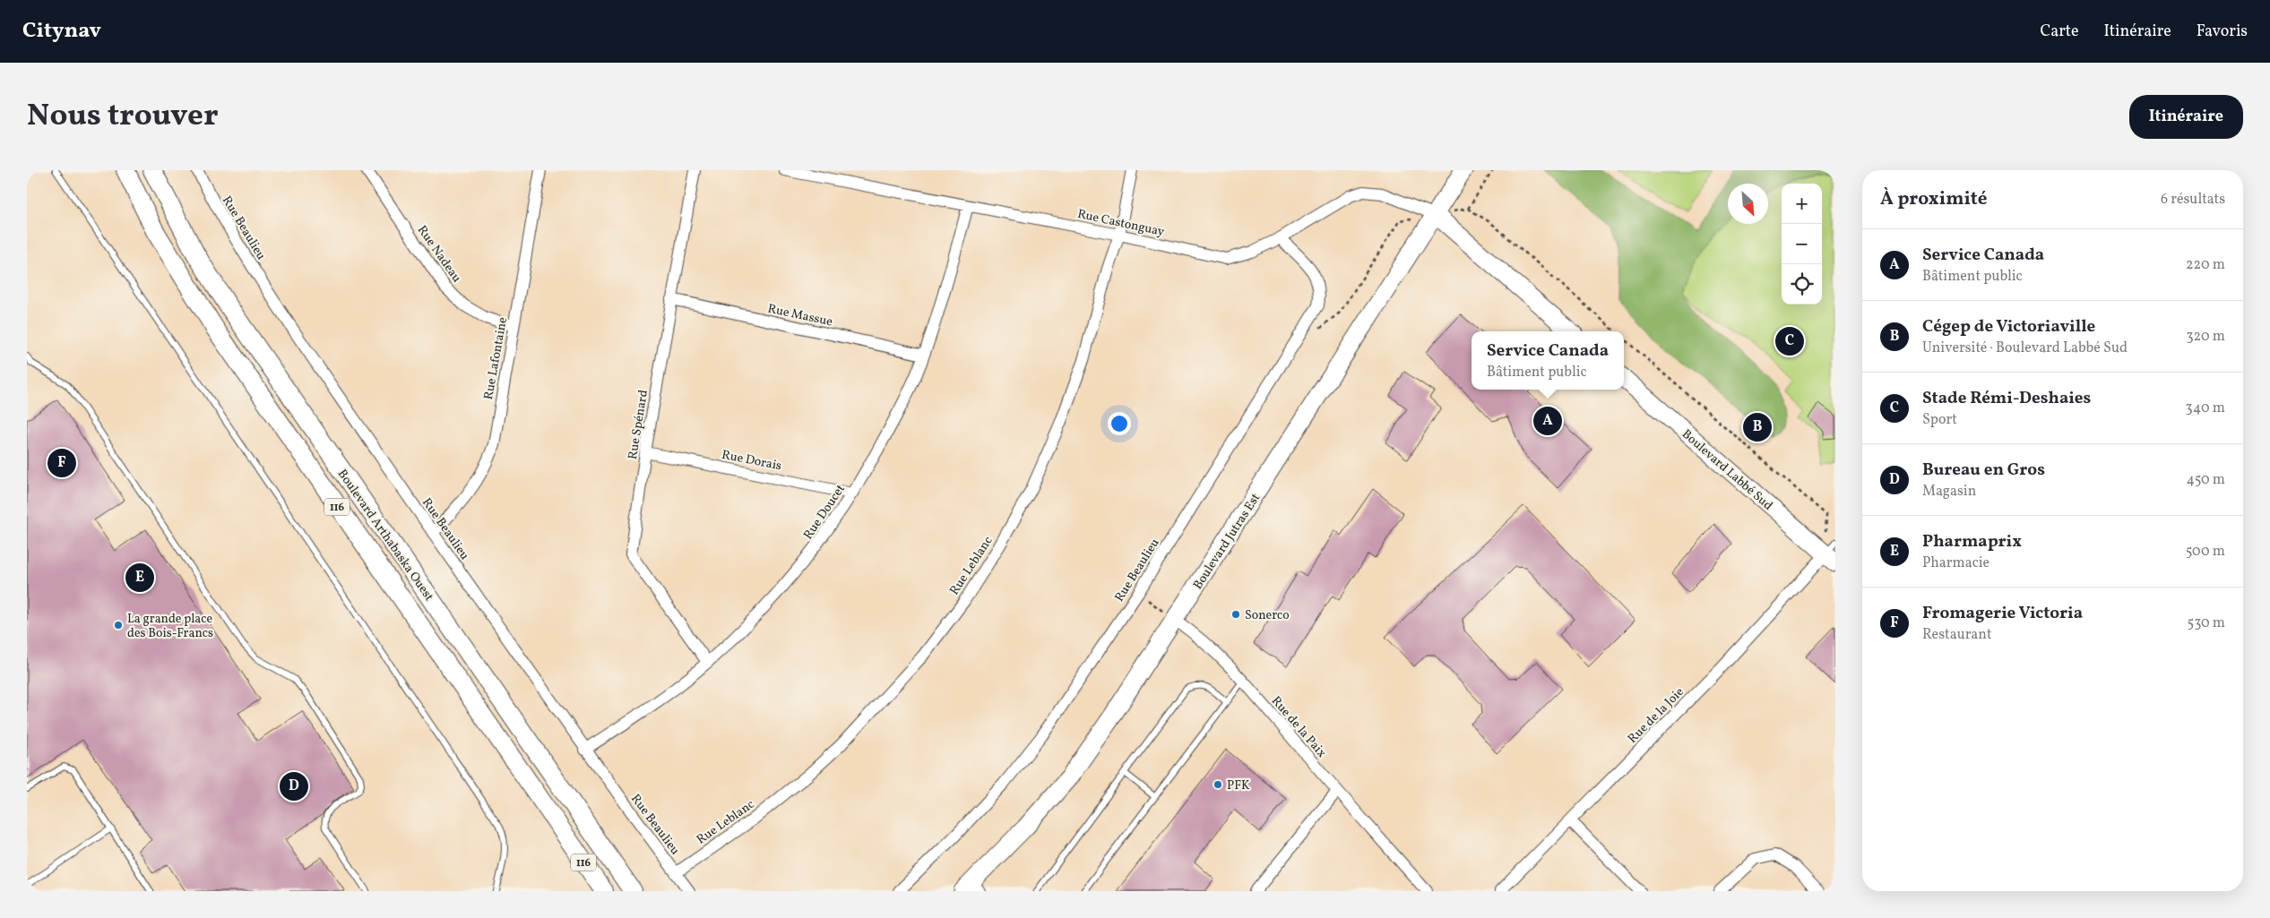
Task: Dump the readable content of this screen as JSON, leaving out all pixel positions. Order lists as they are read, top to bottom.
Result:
{
  "streets": {
    "main road": [
      "Boulevard Labbé Sud",
      "116",
      "Boulevard Arthabaska Ouest",
      "Boulevard Jutras Est"
    ],
    "street": [
      "Rue Castonguay",
      "Rue Beaulieu",
      "Rue Nadeau",
      "Rue Massue",
      "Rue Lafontaine",
      "Rue Spénard",
      "Rue Dorais",
      "Rue Doucet",
      "Rue Leblanc",
      "Rue de la Joie",
      "Rue de la Paix"
    ]
  },
  "crossings": [
    ["Rue Castonguay", "Rue Beaulieu"],
    ["Rue Castonguay", "Rue Doucet"],
    ["Rue Castonguay", "Boulevard Jutras Est"],
    ["Rue Castonguay", "Rue Leblanc"],
    ["Rue Beaulieu", "Rue Lafontaine"],
    ["Rue Beaulieu", "Rue Doucet"],
    ["Rue Beaulieu", "Rue Leblanc"],
    ["Rue Nadeau", "Rue Lafontaine"],
    ["Rue Massue", "Rue Spénard"],
    ["Rue Massue", "Rue Doucet"],
    ["Rue Spénard", "Rue Dorais"],
    ["Rue Spénard", "Rue Doucet"],
    ["Rue Dorais", "Rue Doucet"],
    ["Boulevard Labbé Sud", "Rue de la Joie"],
    ["Boulevard Jutras Est", "Rue de la Paix"]
  ],
  "places": ["Sonerco", "La grande place des Bois-Francs", "PFK"],
  "north": "bottom right",
  "page": {
    "header": "Citynav",
    "nav": ["Carte", "Itinéraire", "Favoris"],
    "title": "Nous trouver",
    "buttons": "Itinéraire",
    "heading": ["À proximité", "6 résultats"],
    "map_buttons": ["+", "−"],
    "list": [
      {
        "mark": "A",
        "name": "Service Canada",
        "note": "Bâtiment public",
        "value": "220 m"
      },
      {
        "mark": "B",
        "name": "Cégep de Victoriaville",
        "note": "Université · Boulevard Labbé Sud",
        "value": "320 m"
      },
      {
        "mark": "C",
        "name": "Stade Rémi-Deshaies",
        "note": "Sport",
        "value": "340 m"
      },
      {
        "mark": "D",
        "name": "Bureau en Gros",
        "note": "Magasin",
        "value": "450 m"
      },
      {
        "mark": "E",
        "name": "Pharmaprix",
        "note": "Pharmacie",
        "value": "500 m"
      },
      {
        "mark": "F",
        "name": "Fromagerie Victoria",
        "note": "Restaurant",
        "value": "530 m"
      }
    ],
    "pins": [
      "C",
      "A",
      "B",
      "F",
      "E",
      "D"
    ],
    "popup": ["Service Canada", "Bâtiment public"]
  }
}
